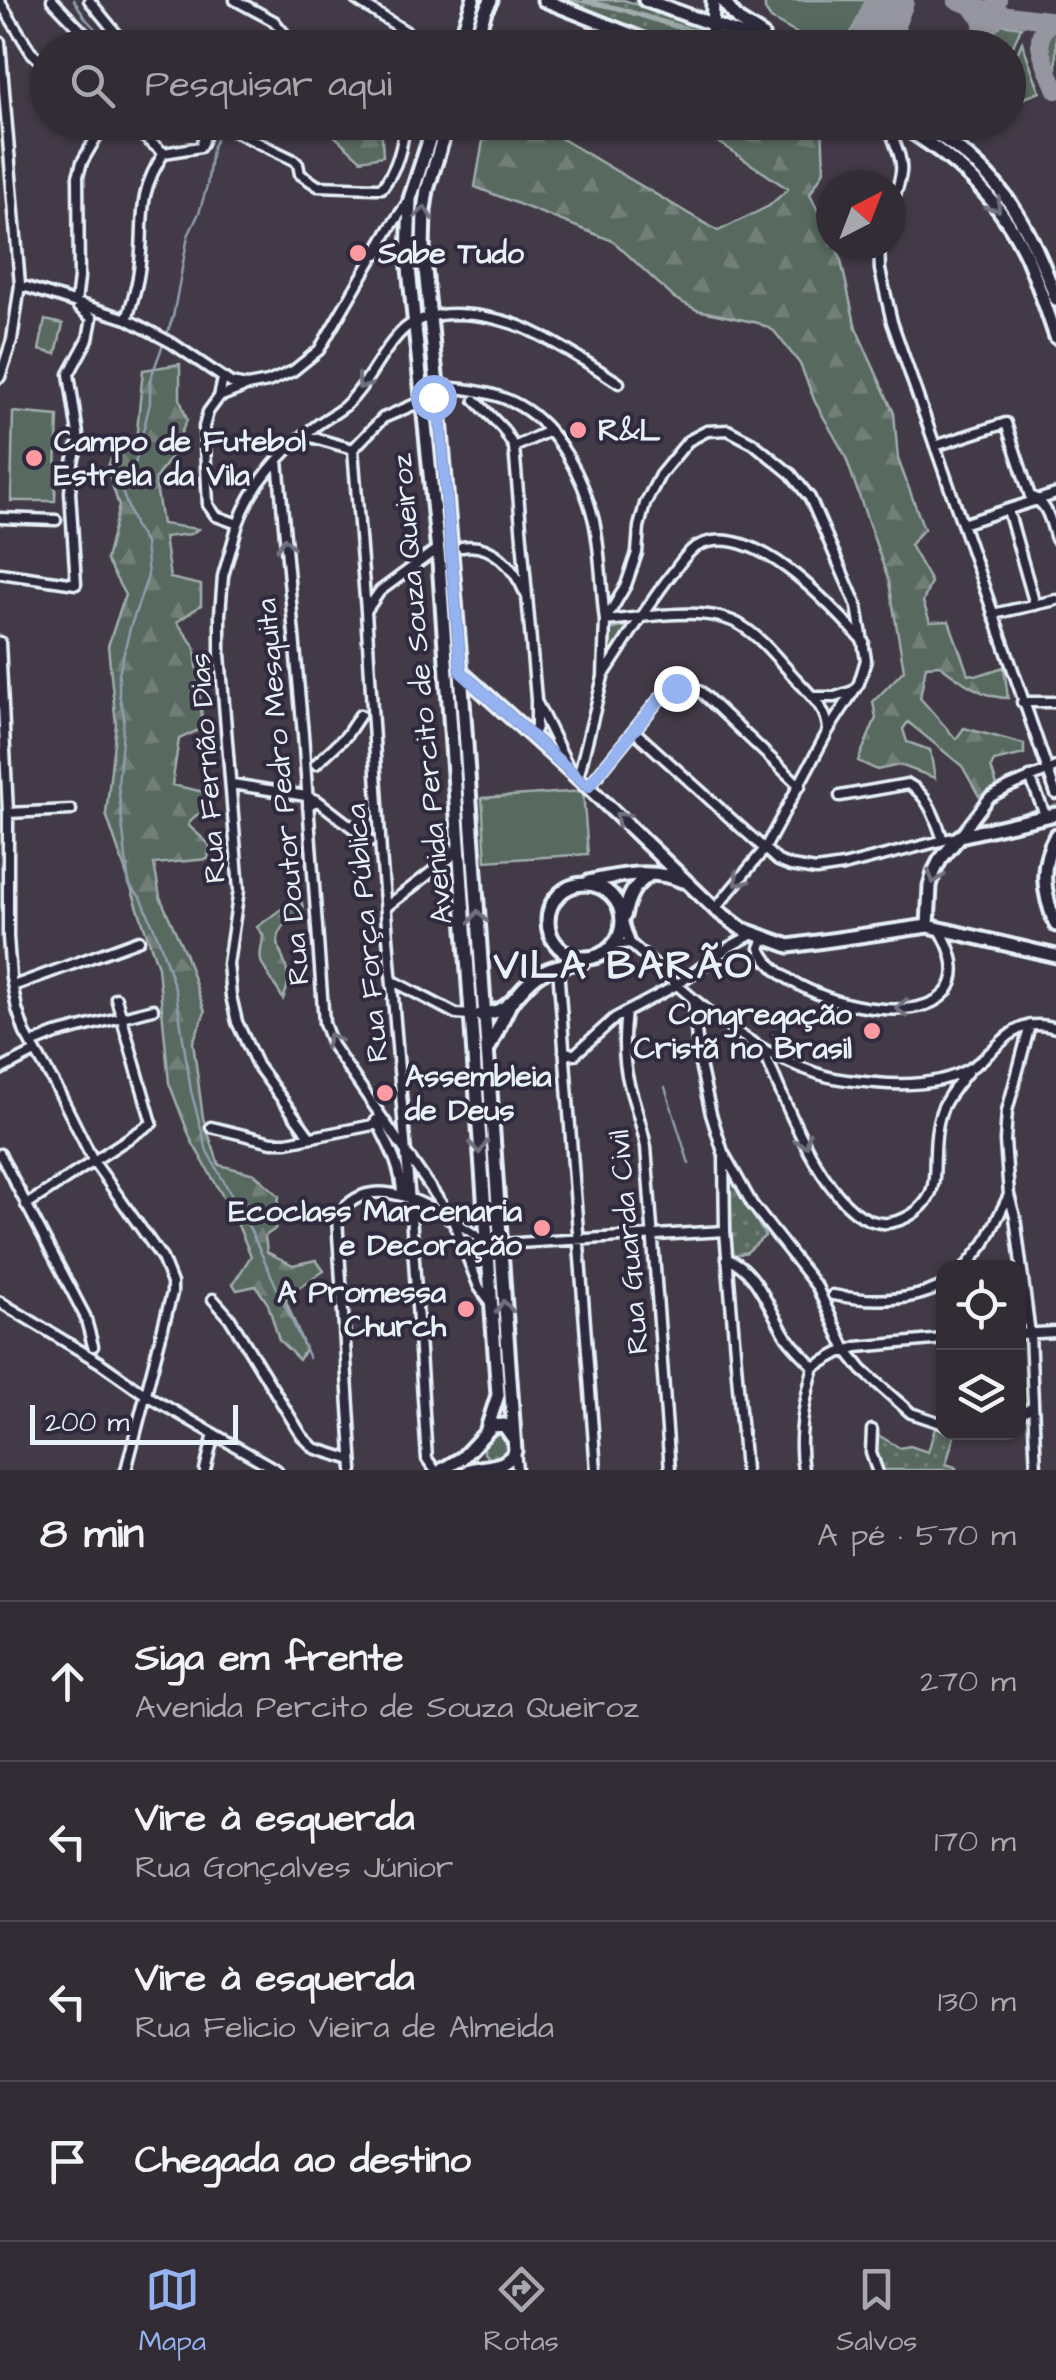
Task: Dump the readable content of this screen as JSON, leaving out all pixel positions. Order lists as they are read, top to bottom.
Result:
{
  "streets": {
    "main road": ["Avenida Percito de Souza Queiroz"],
    "street": [
      "Rua Fernão Dias",
      "Rua Doutor Pedro Mesquita",
      "Rua Força Pública",
      "Rua Guarda Civil"
    ]
  },
  "one_way": ["Rua Doutor Pedro Mesquita"],
  "districts": ["VILA BARÃO"],
  "places": [
    "Sabe Tudo",
    "R&L",
    "Campo de Futebol Estrela da Vila",
    "Congregação Cristã no Brasil",
    "Assembleia de Deus",
    "Ecoclass Marcenaria e Decoração",
    "A Promessa Church"
  ],
  "scale_bar": "200 m",
  "north": "top right",
  "page": {
    "search": "Pesquisar aqui",
    "scale": "200 m",
    "heading": ["8 min", "A pé · 570 m"],
    "list": [
      ["Siga em frente", "Avenida Percito de Souza Queiroz", "270 m"],
      ["Vire à esquerda", "Rua Gonçalves Júnior", "170 m"],
      ["Vire à esquerda", "Rua Felicio Vieira de Almeida", "130 m"],
      "Chegada ao destino"
    ],
    "nav": ["Mapa", "Rotas", "Salvos"]
  }
}
